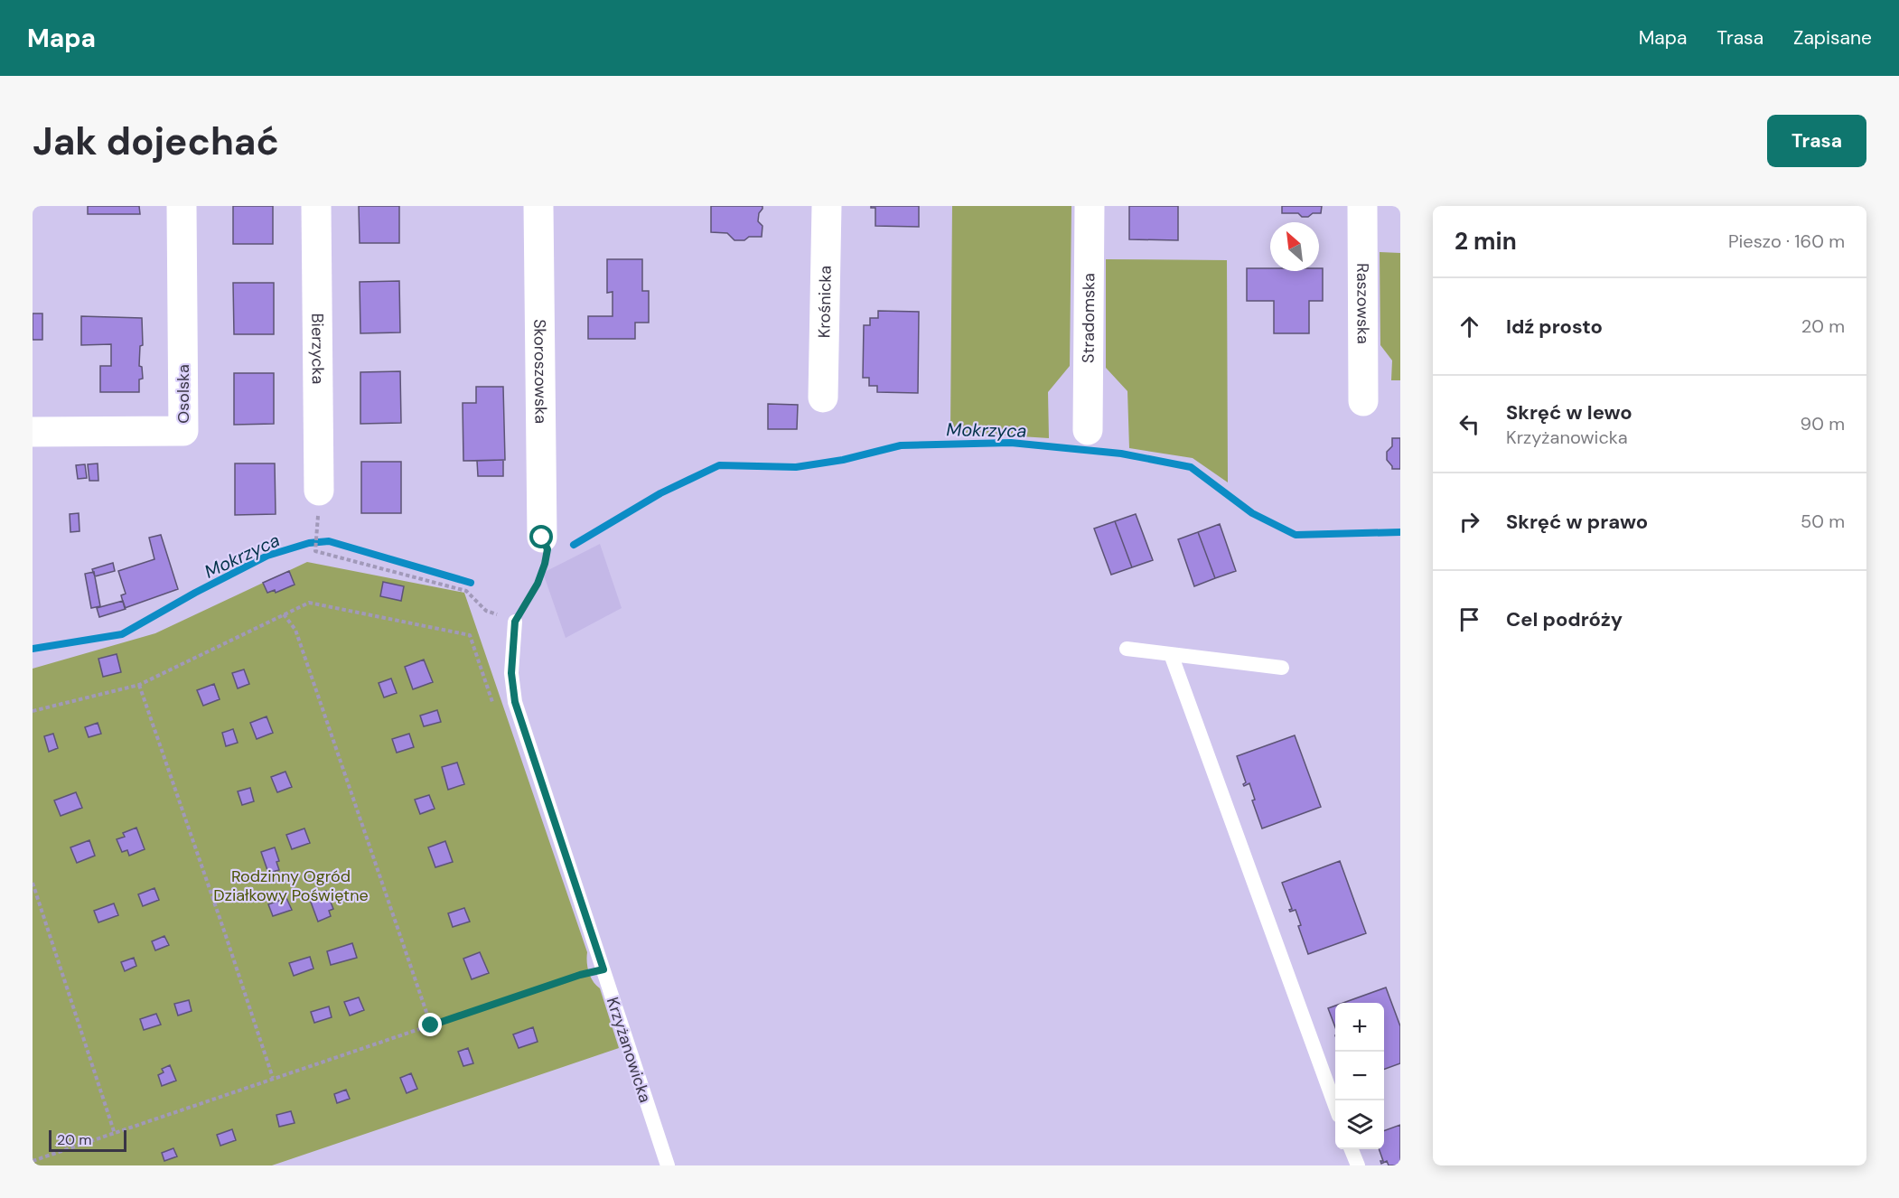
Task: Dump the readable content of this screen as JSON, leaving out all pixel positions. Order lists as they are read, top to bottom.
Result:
{
  "streets": {
    "street": [
      "Krośnicka",
      "Raszowska",
      "Stradomska",
      "Bierzycka",
      "Skoroszowska",
      "Osolska"
    ],
    "lane": ["Krzyżanowicka"]
  },
  "water": ["Mokrzyca"],
  "parks": ["Rodzinny Ogród Działkowy Poświętne"],
  "scale_bar": "20 m",
  "north": "top left",
  "page": {
    "header": "Mapa",
    "nav": ["Mapa", "Trasa", "Zapisane"],
    "buttons": "Trasa",
    "title": "Jak dojechać",
    "heading": ["2 min", "Pieszo · 160 m"],
    "list": [
      ["Idź prosto", "20 m"],
      ["Skręć w lewo", "Krzyżanowicka", "90 m"],
      ["Skręć w prawo", "50 m"],
      "Cel podróży"
    ],
    "map_buttons": ["+", "−"],
    "scale": "20 m"
  }
}
